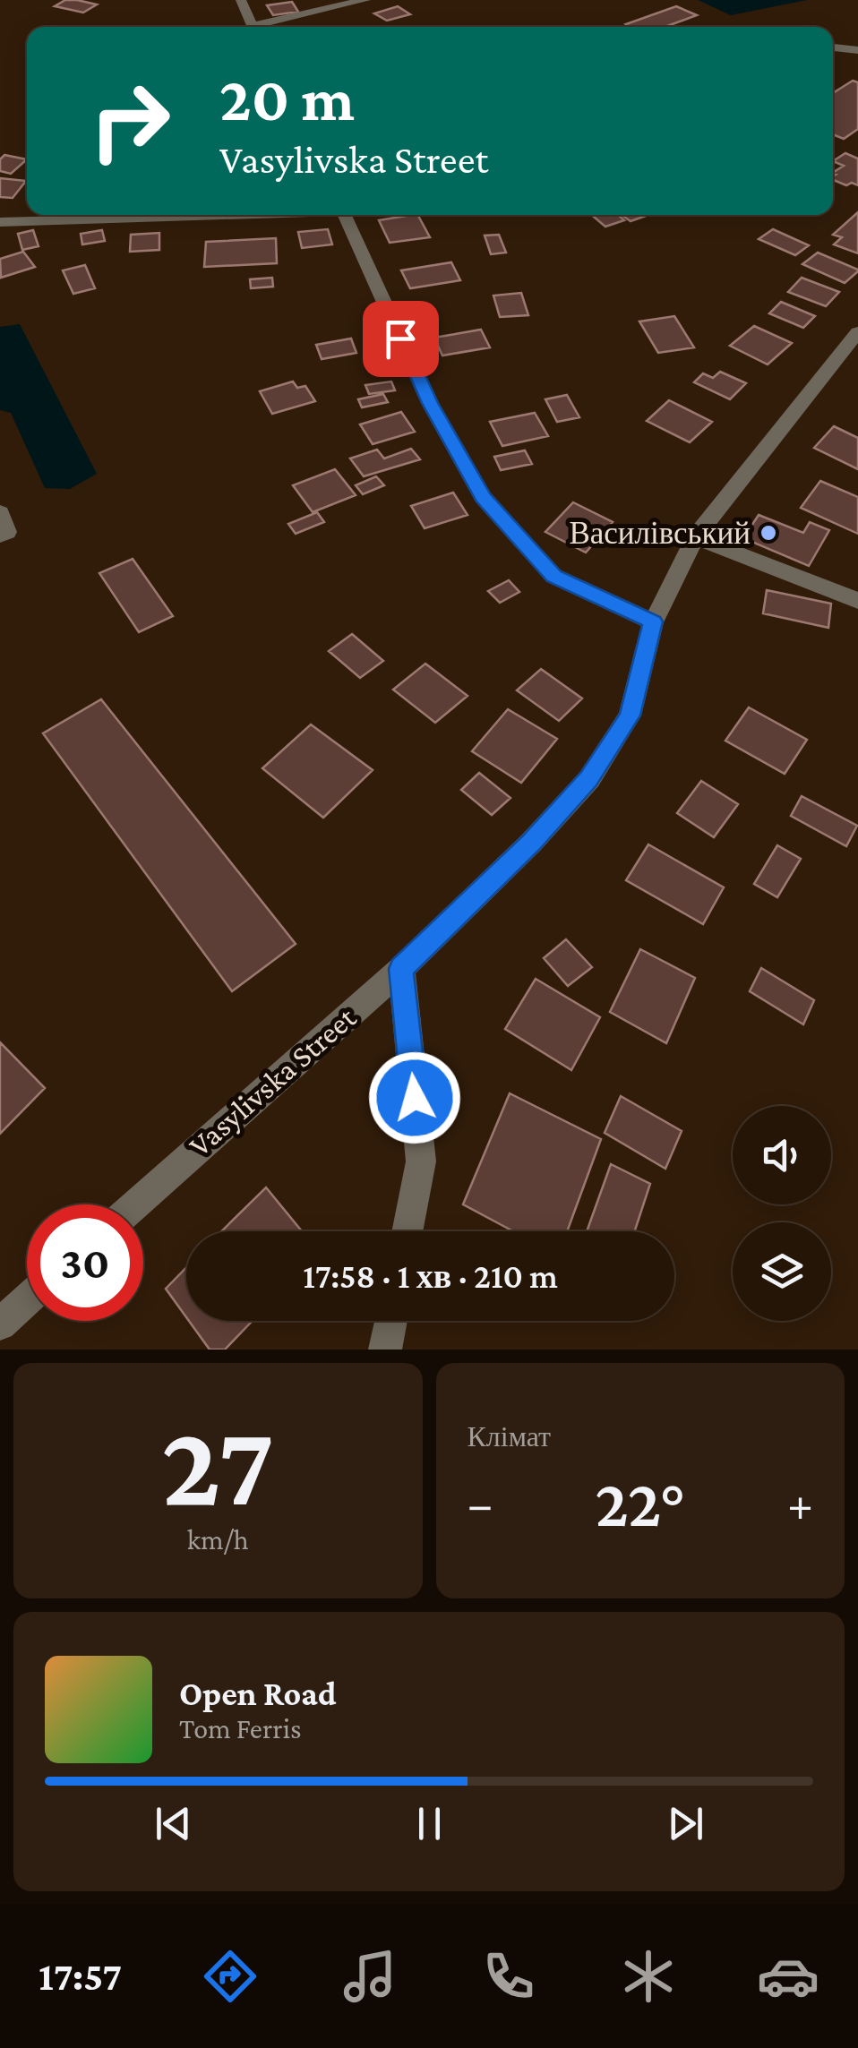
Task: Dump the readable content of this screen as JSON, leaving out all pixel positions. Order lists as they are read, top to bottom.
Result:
{
  "streets": {
    "street": ["Vasylivska Street"]
  },
  "places": ["Василівський"],
  "page": {
    "turn": ["20 m", "Vasylivska Street"],
    "limit": "30",
    "trip": "17:58 · 1 хв · 210 m",
    "tile": [
      ["27", "km/h"],
      "Клімат"
    ],
    "heat": ["−", "22°", "+"],
    "song": ["Open Road", "Tom Ferris"],
    "tabs": "17:57"
  }
}
